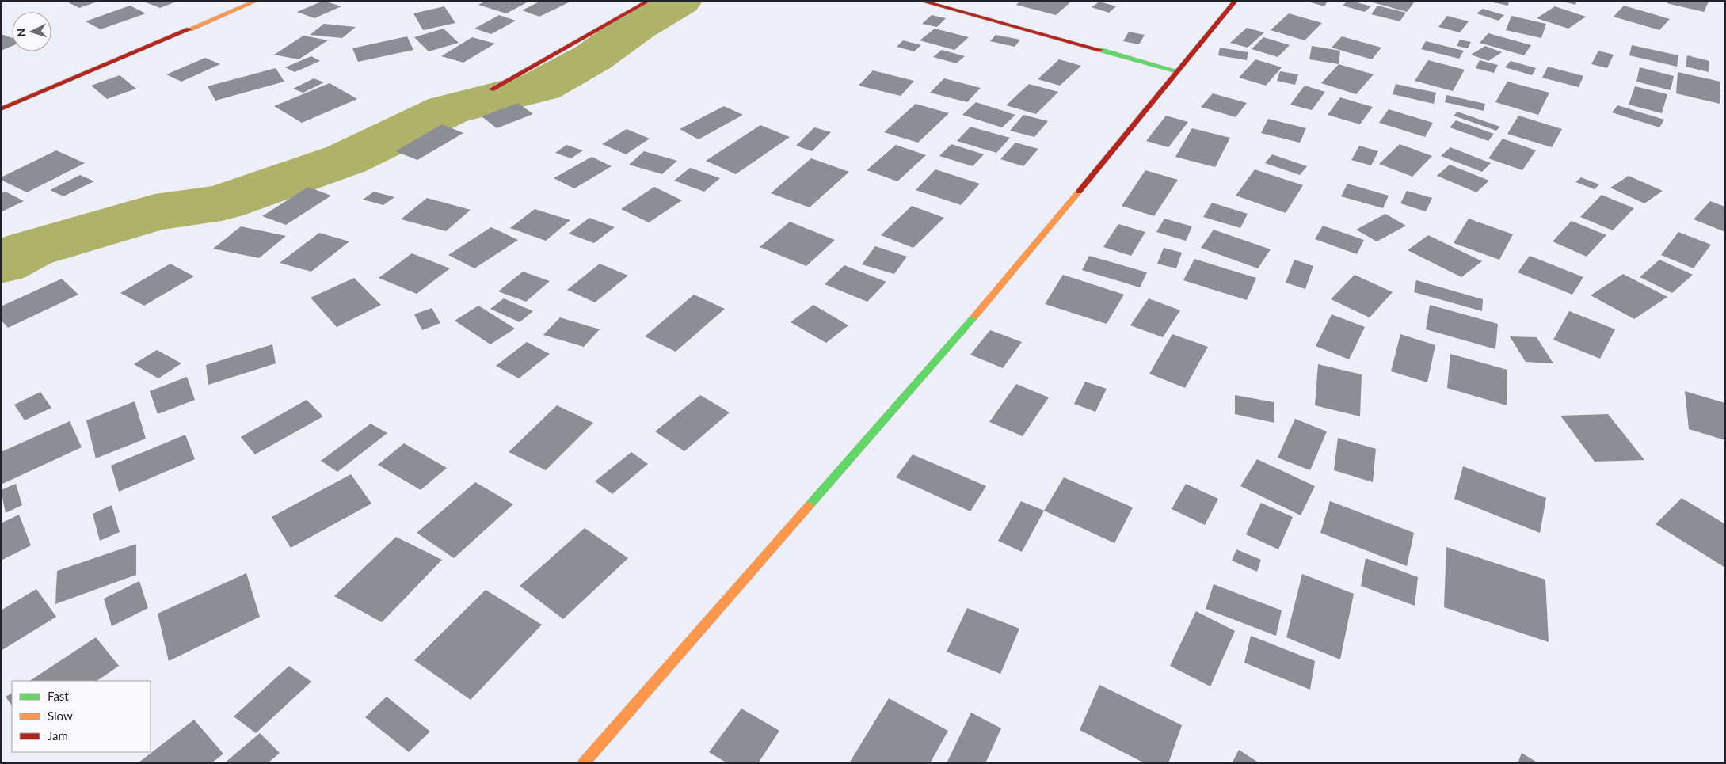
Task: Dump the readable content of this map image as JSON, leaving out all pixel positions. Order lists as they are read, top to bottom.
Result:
{
  "legend": ["Fast", "Slow", "Jam"],
  "north": "left"
}
